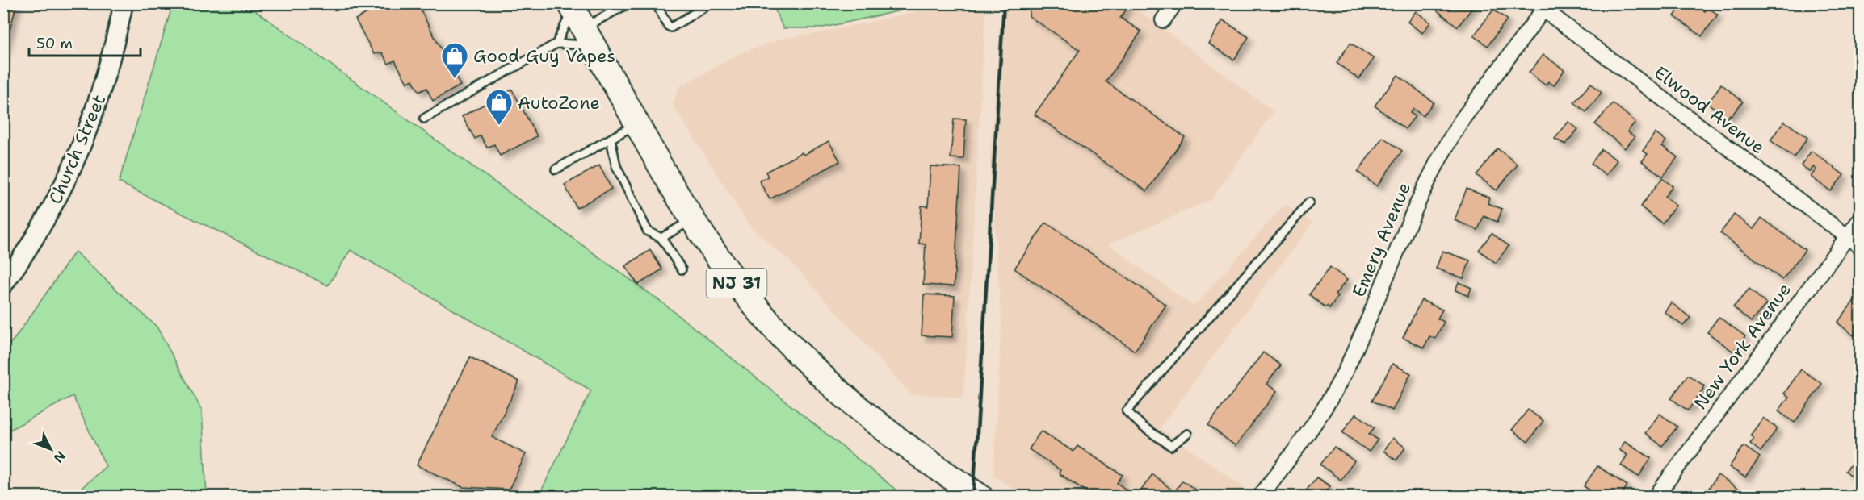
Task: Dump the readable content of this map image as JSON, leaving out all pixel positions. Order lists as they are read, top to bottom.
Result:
{
  "streets": {
    "highway": ["NJ 31"],
    "street": [
      "Elwood Avenue",
      "Church Street",
      "Emery Avenue",
      "New York Avenue"
    ]
  },
  "crossings": [
    ["Elwood Avenue", "Emery Avenue"],
    ["Elwood Avenue", "New York Avenue"]
  ],
  "places": {
    "shop": ["Good Guy Vapes", "AutoZone"]
  },
  "scale_bar": "50 m",
  "north": "bottom right"
}
